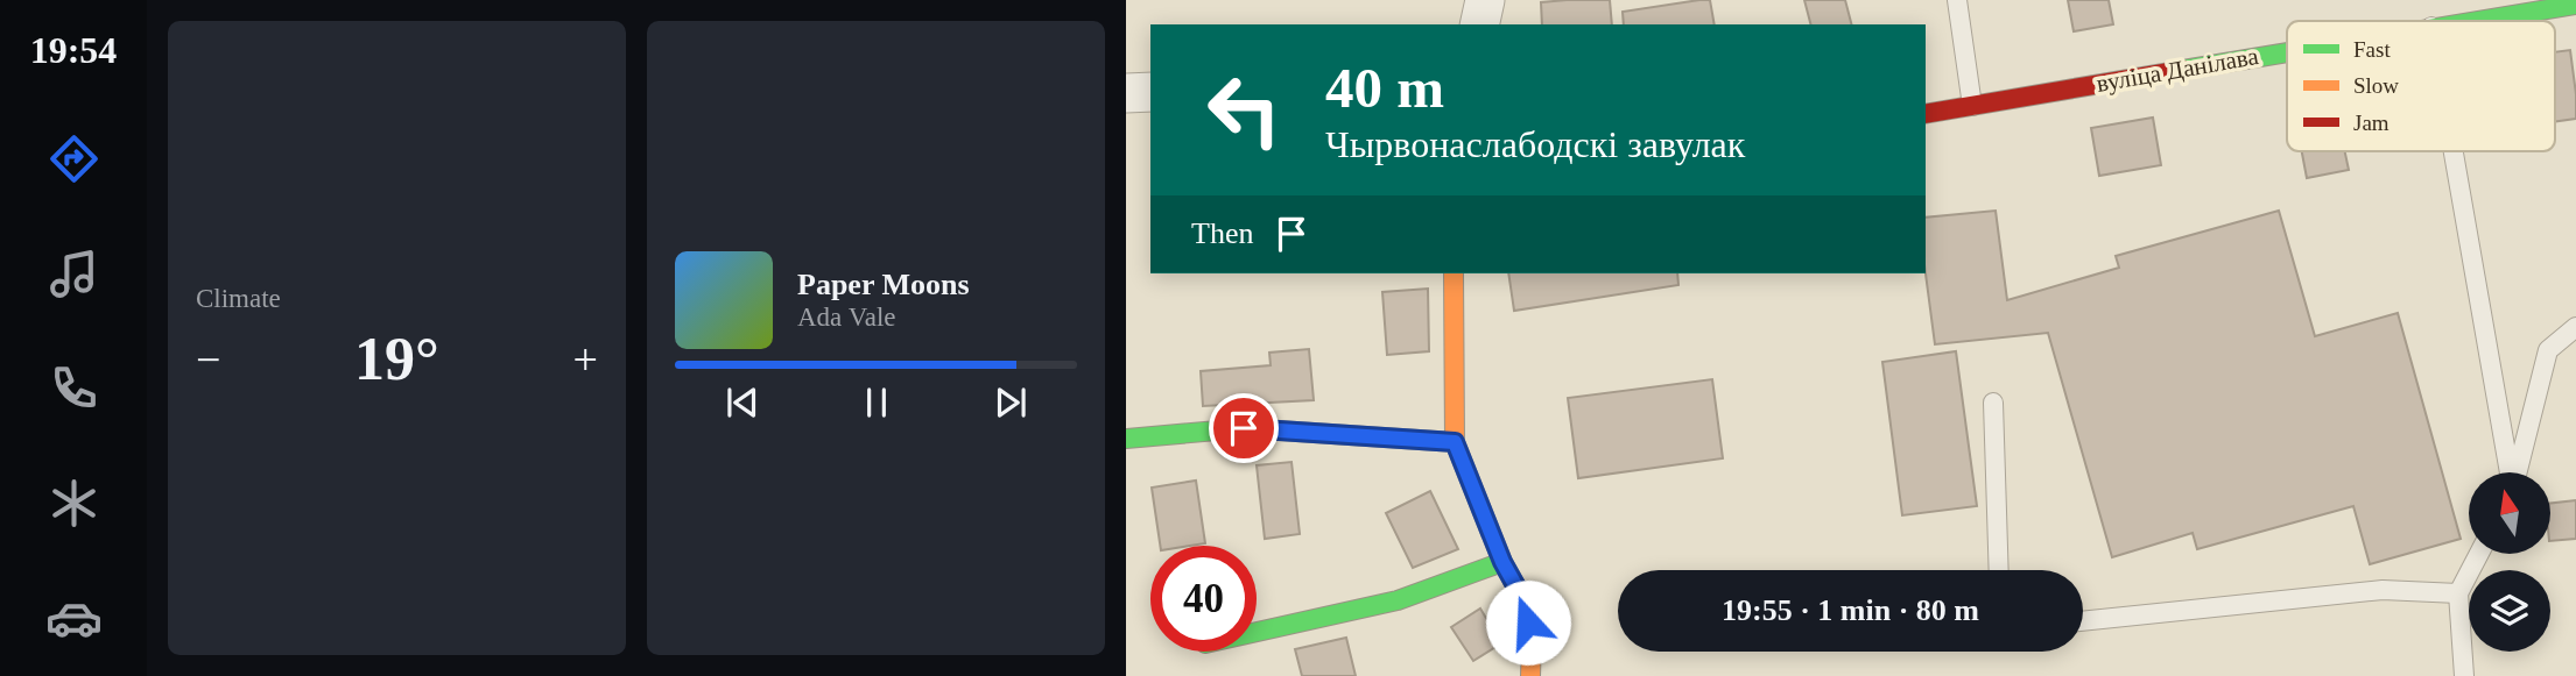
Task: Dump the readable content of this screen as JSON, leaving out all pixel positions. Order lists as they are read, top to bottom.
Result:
{
  "streets": {
    "street": ["вуліца Данілава"]
  },
  "legend": ["Fast", "Slow", "Jam"],
  "north": "top",
  "page": {
    "tabs": "19:54",
    "tile": "Climate",
    "turn": ["40 m", "Чырвонаслабодскі завулак"],
    "then": "Then",
    "song": ["Paper Moons", "Ada Vale"],
    "heat": ["−", "19°", "+"],
    "limit": "40",
    "trip": "19:55 · 1 min · 80 m"
  }
}
